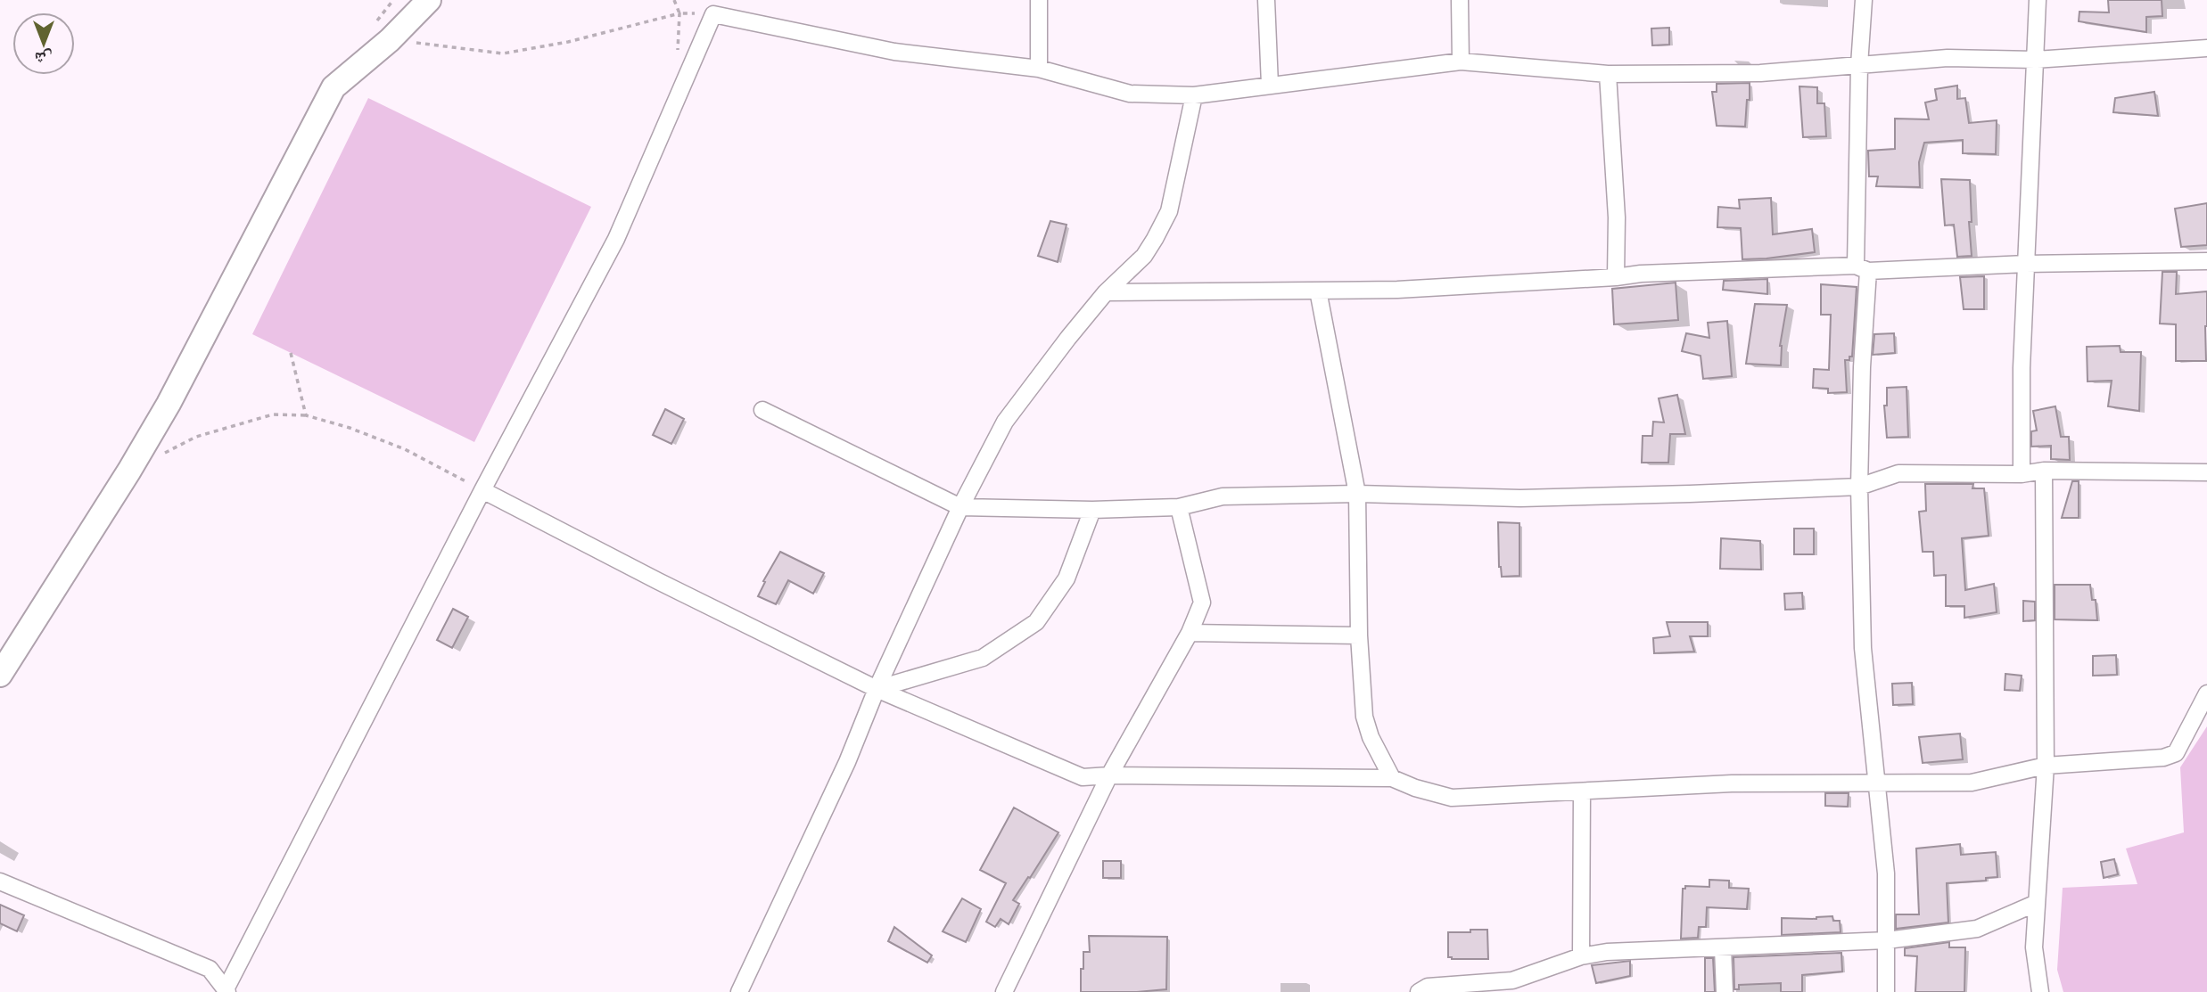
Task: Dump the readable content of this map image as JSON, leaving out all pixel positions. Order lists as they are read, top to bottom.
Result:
{
  "north": "bottom"
}
